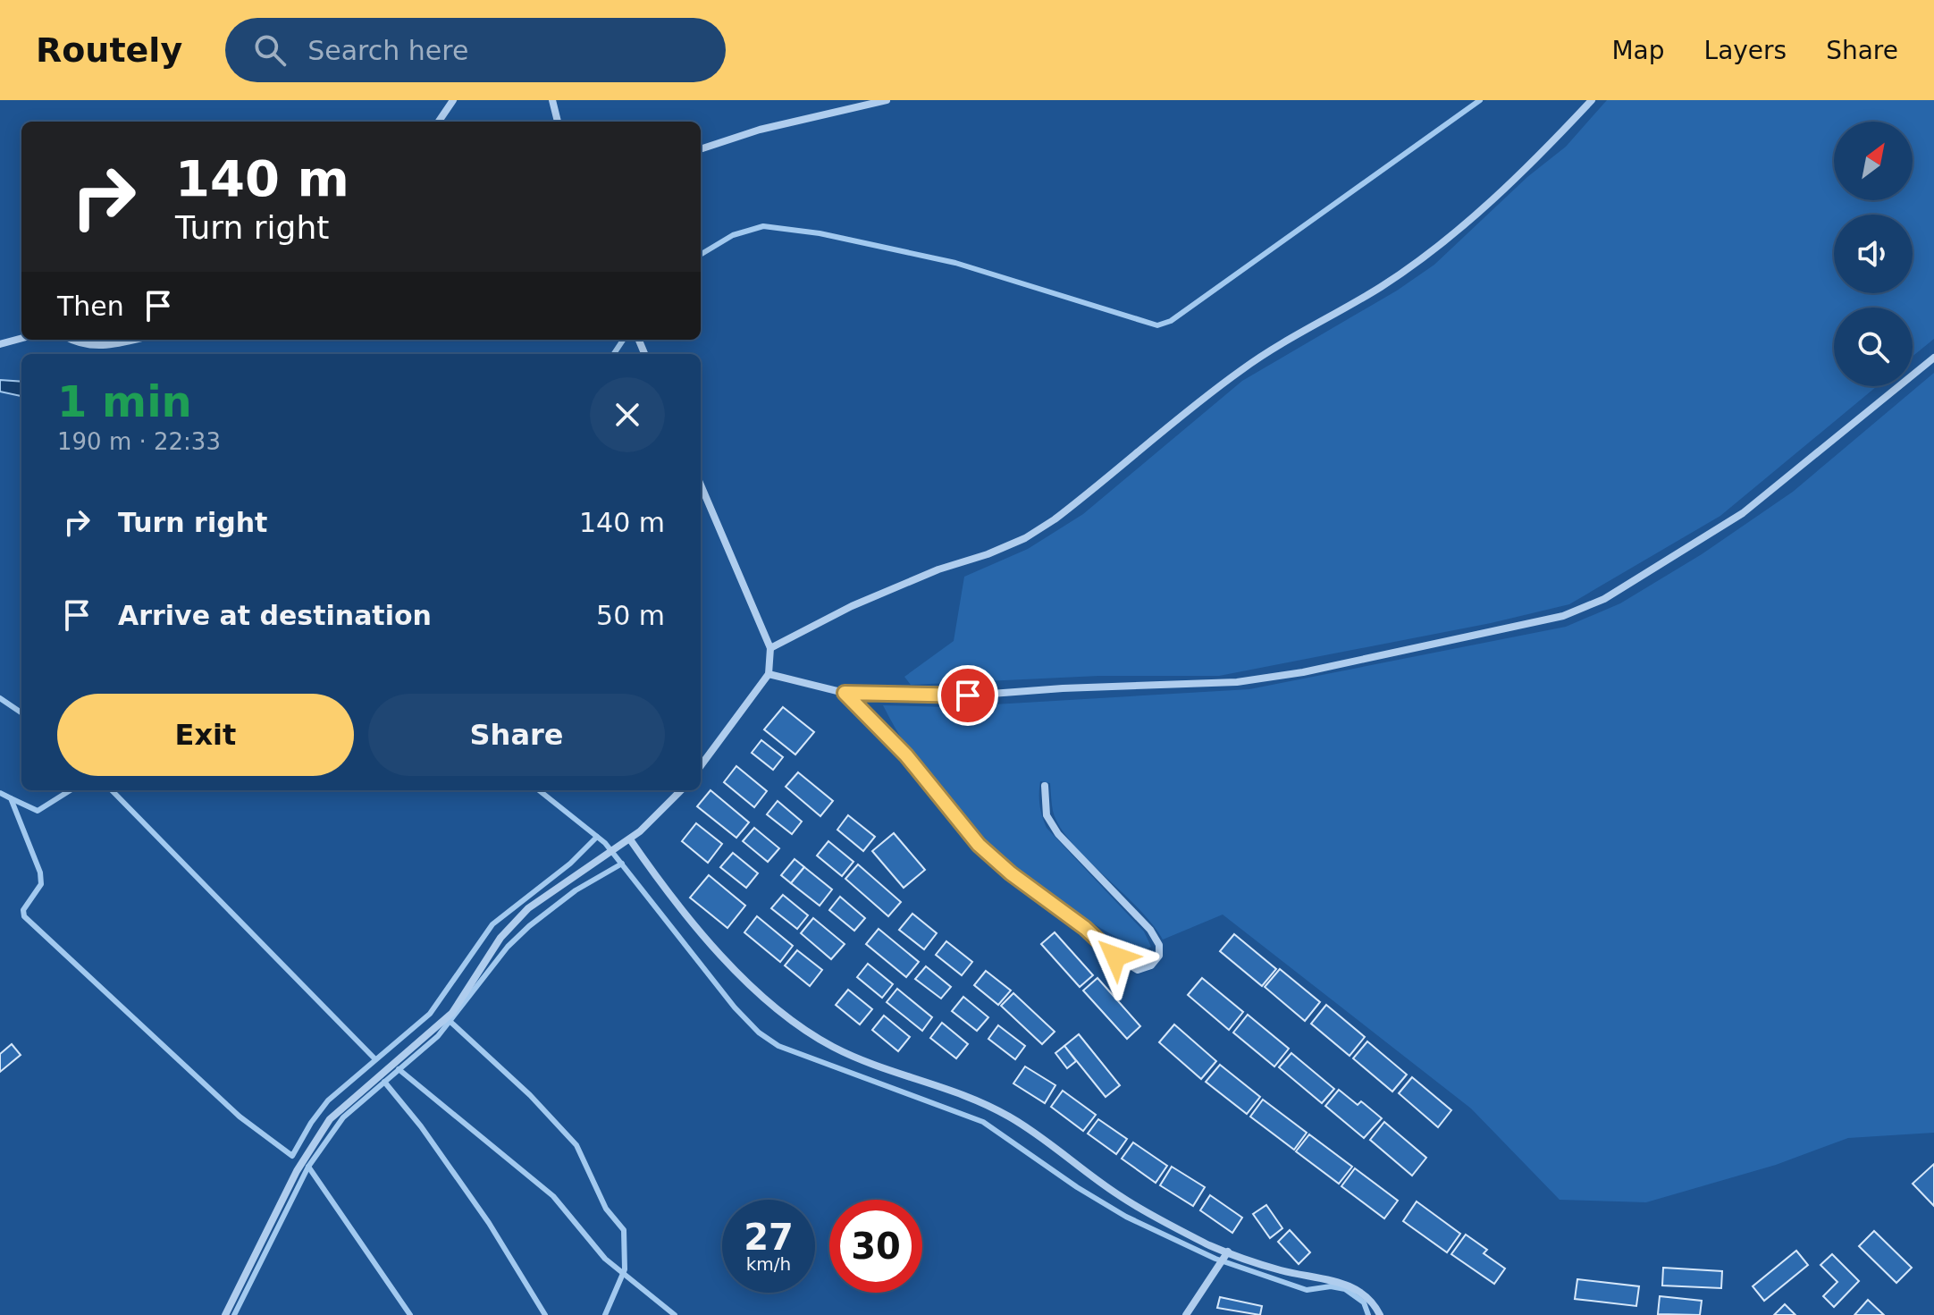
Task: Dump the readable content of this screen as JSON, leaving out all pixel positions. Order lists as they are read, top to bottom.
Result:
{
  "north": "top right",
  "page": {
    "header": "Routely",
    "search": "Search here",
    "nav": ["Map", "Layers", "Share"],
    "turn": ["140 m", "Turn right"],
    "then": "Then",
    "heading": ["1 min", "190 m · 22:33"],
    "list": [
      {
        "name": "Turn right",
        "value": "140 m"
      },
      {
        "name": "Arrive at destination",
        "value": "50 m"
      }
    ],
    "buttons": ["Exit", "Share"],
    "speed": "27 km/h",
    "limit": "30"
  }
}
